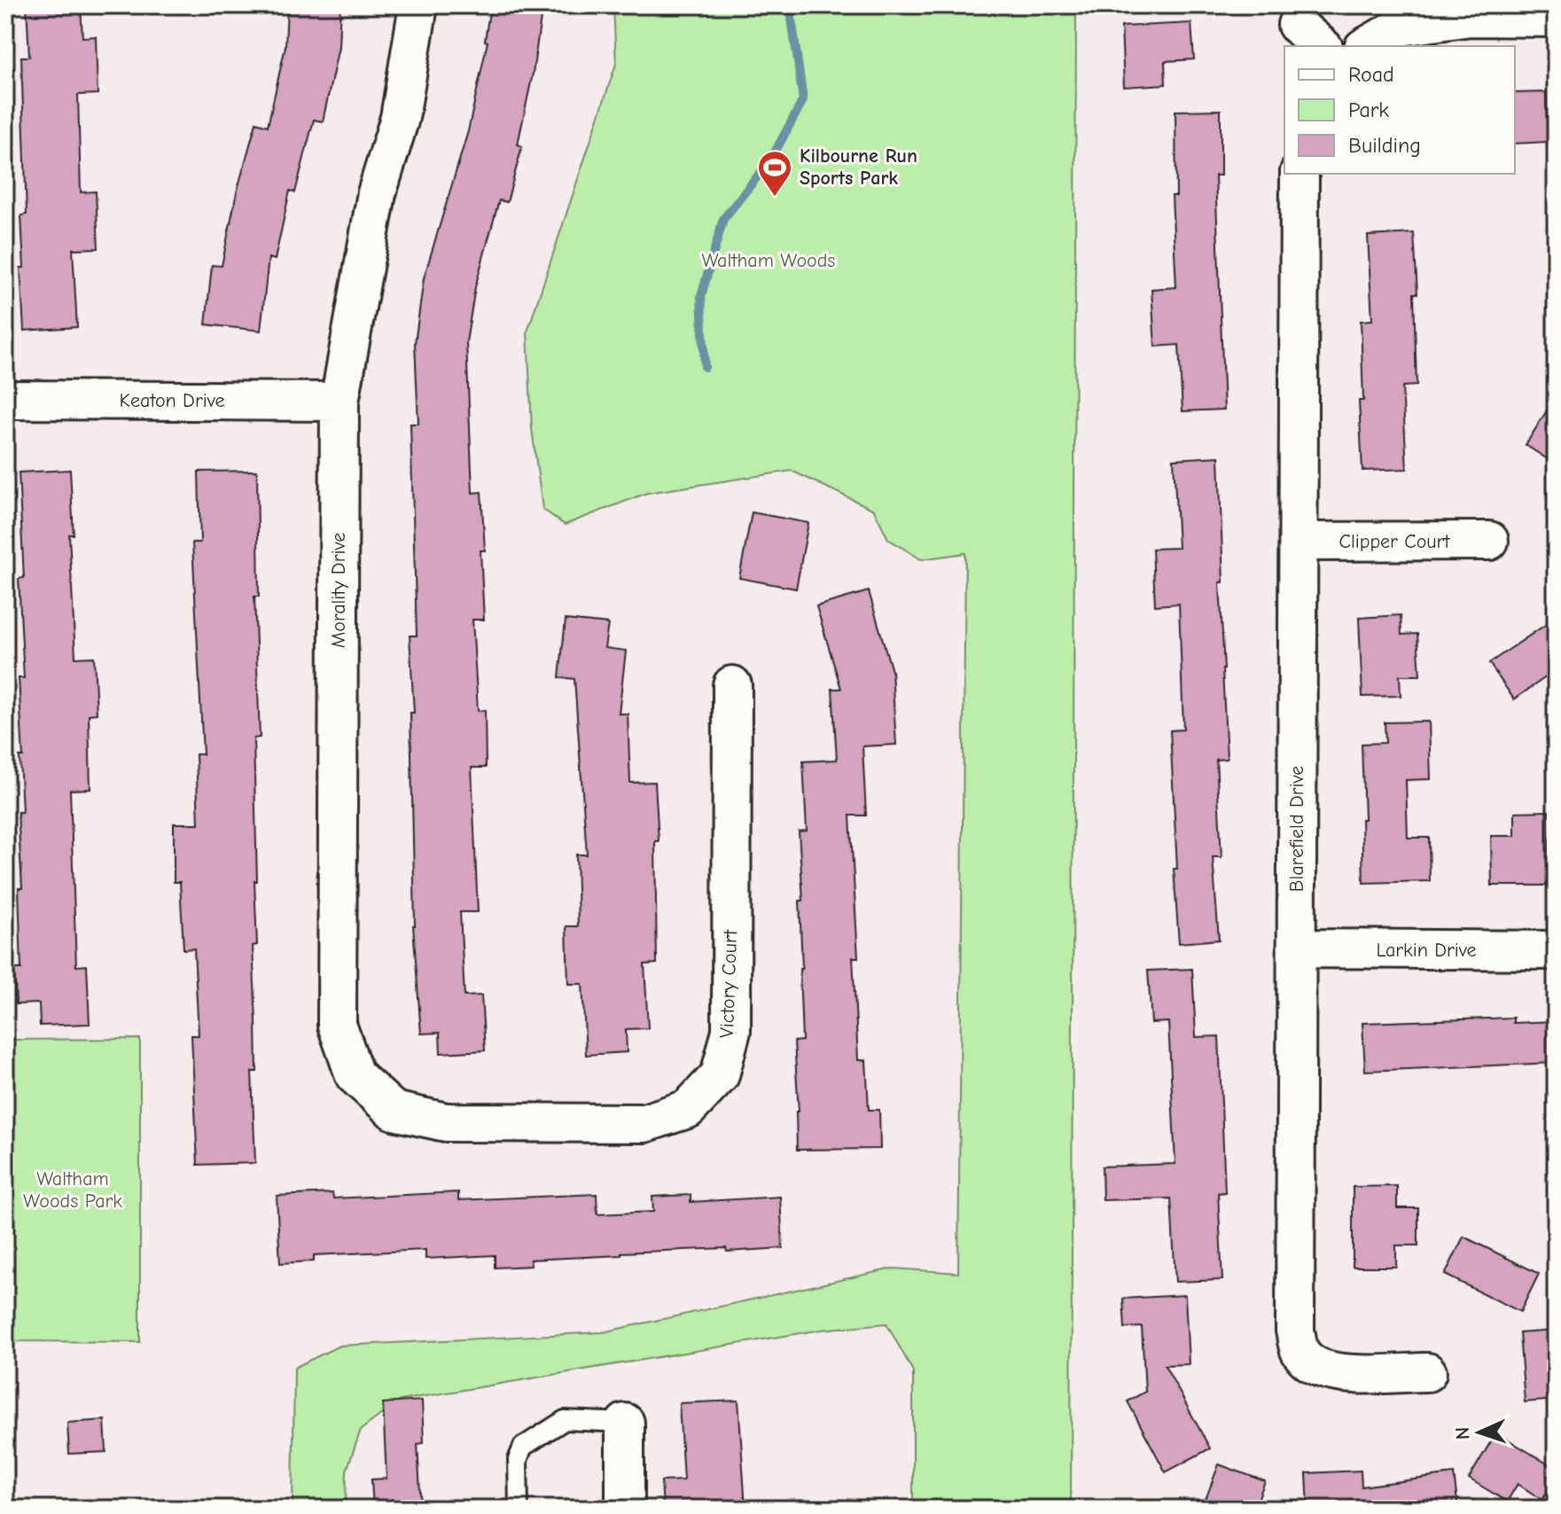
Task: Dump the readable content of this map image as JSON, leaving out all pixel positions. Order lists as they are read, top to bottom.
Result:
{
  "streets": {
    "street": [
      "Keaton Drive",
      "Clipper Court",
      "Morality Drive",
      "Blarefield Drive",
      "Larkin Drive",
      "Victory Court"
    ]
  },
  "crossings": [
    ["Keaton Drive", "Morality Drive"],
    ["Clipper Court", "Blarefield Drive"],
    ["Morality Drive", "Victory Court"],
    ["Blarefield Drive", "Larkin Drive"]
  ],
  "parks": ["Waltham Woods", "Waltham Woods Park"],
  "places": {
    "sports": ["Kilbourne Run Sports Park"]
  },
  "legend": ["Road", "Park", "Building"],
  "north": "left"
}
